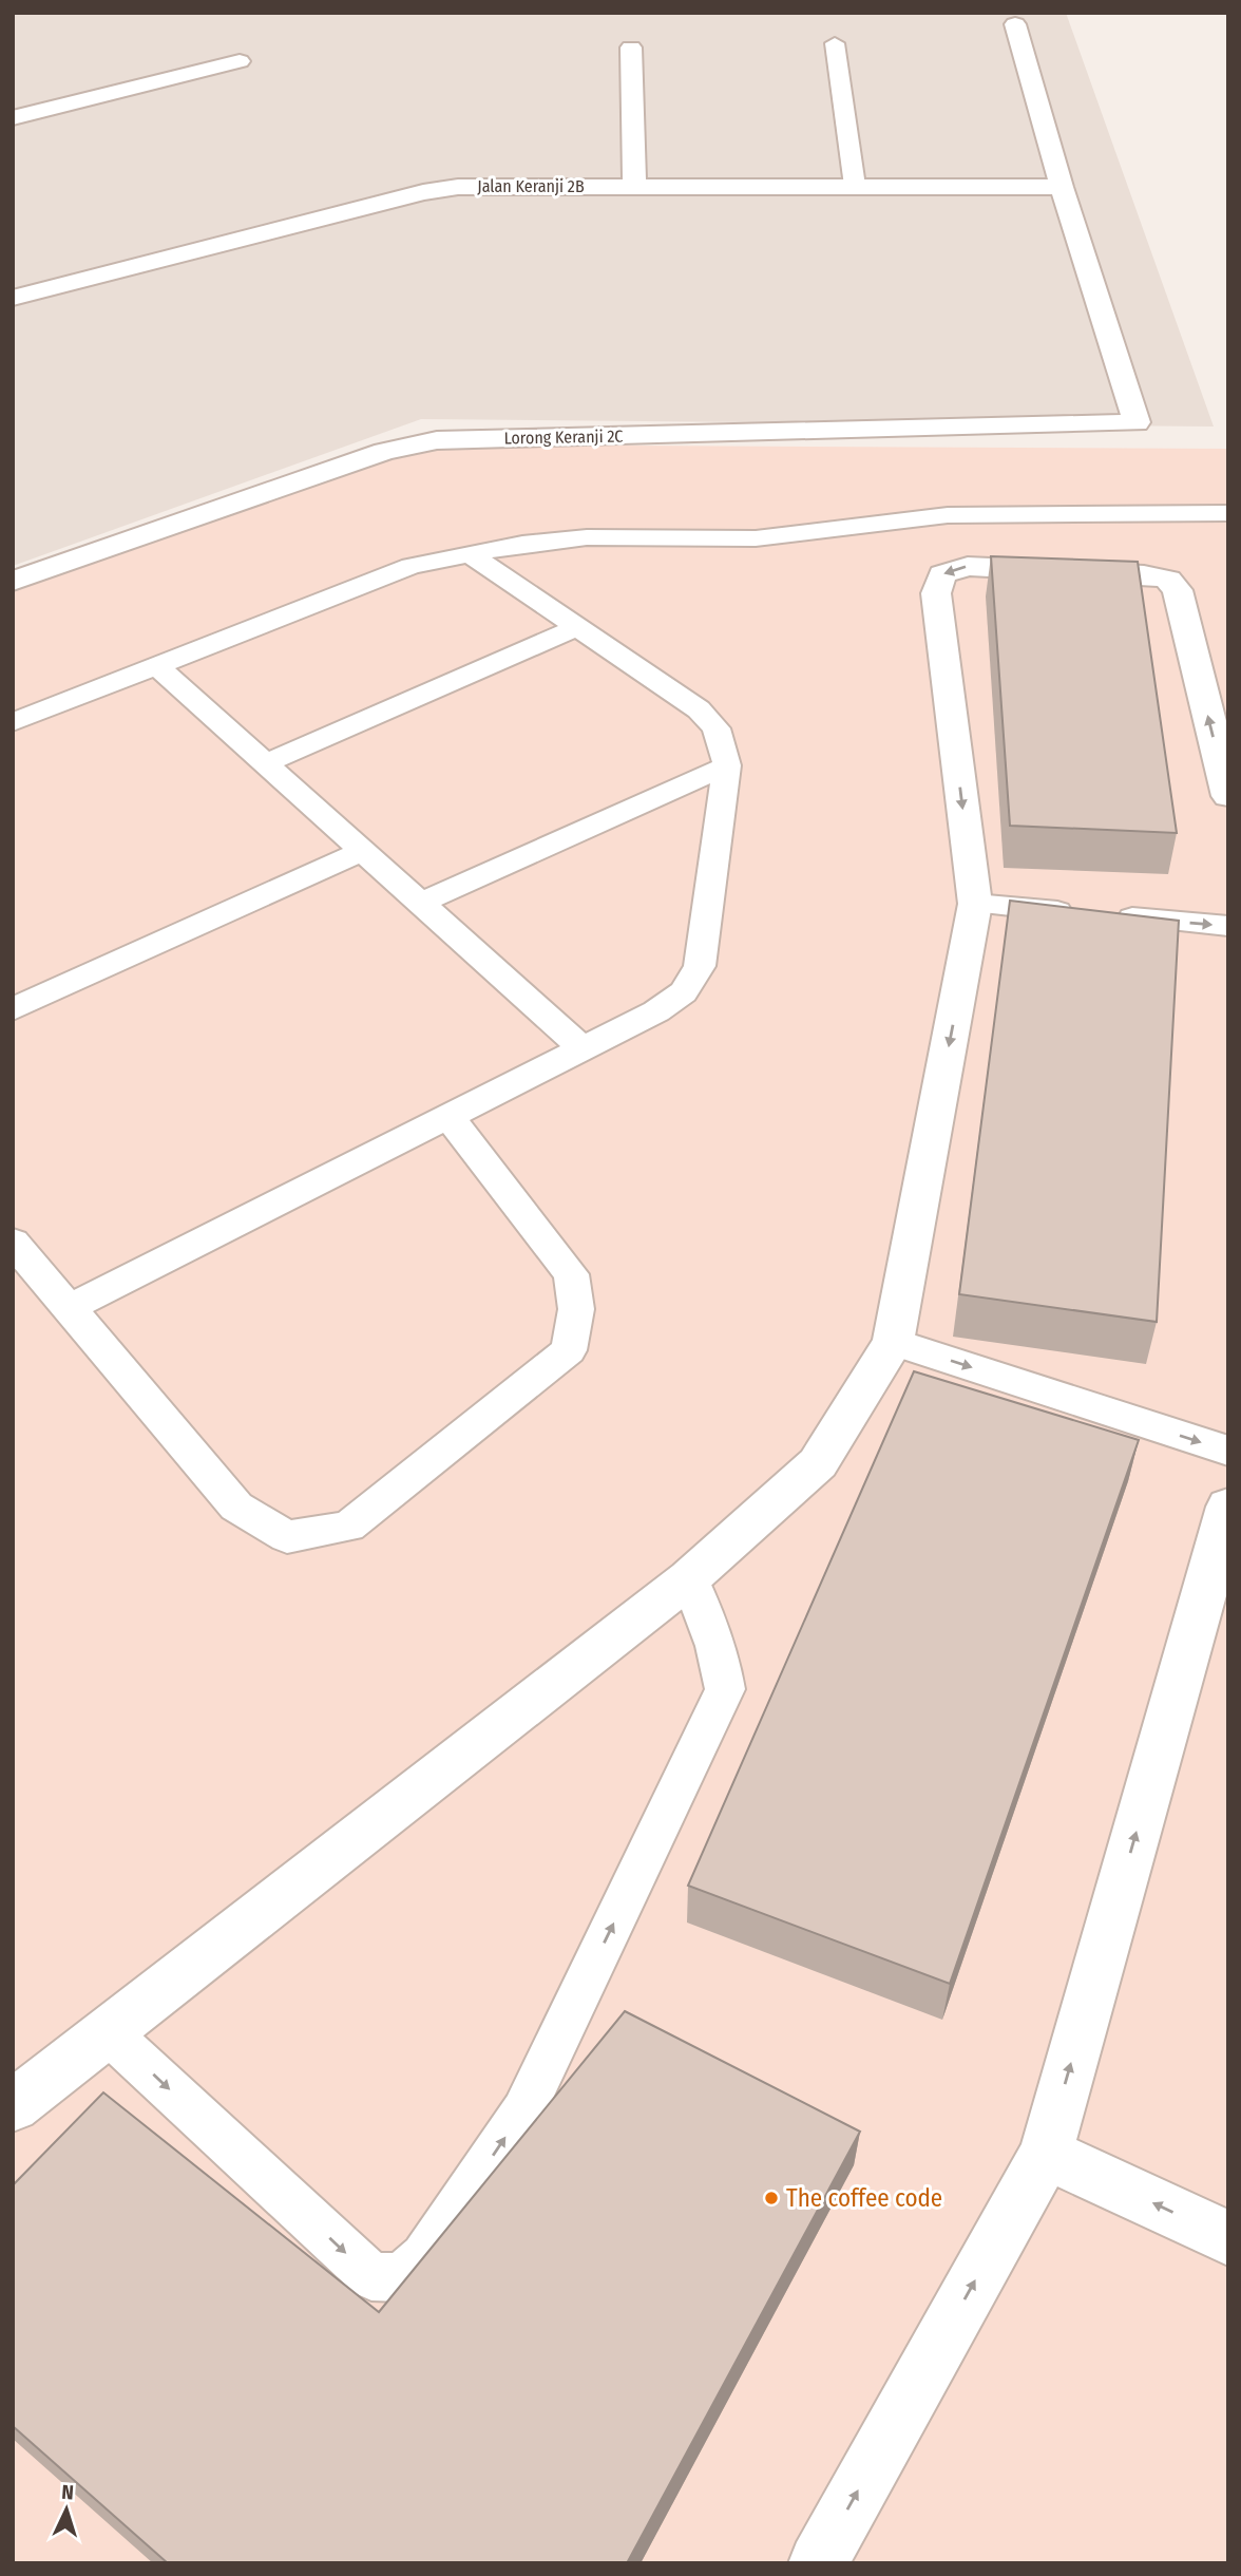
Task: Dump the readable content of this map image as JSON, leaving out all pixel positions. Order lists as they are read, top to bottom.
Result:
{
  "streets": {
    "street": ["Jalan Keranji 2B", "Lorong Keranji 2C"]
  },
  "crossings": [
    ["Jalan Keranji 2B", "Lorong Keranji 2C"]
  ],
  "places": ["The coffee code"],
  "north": "top"
}
